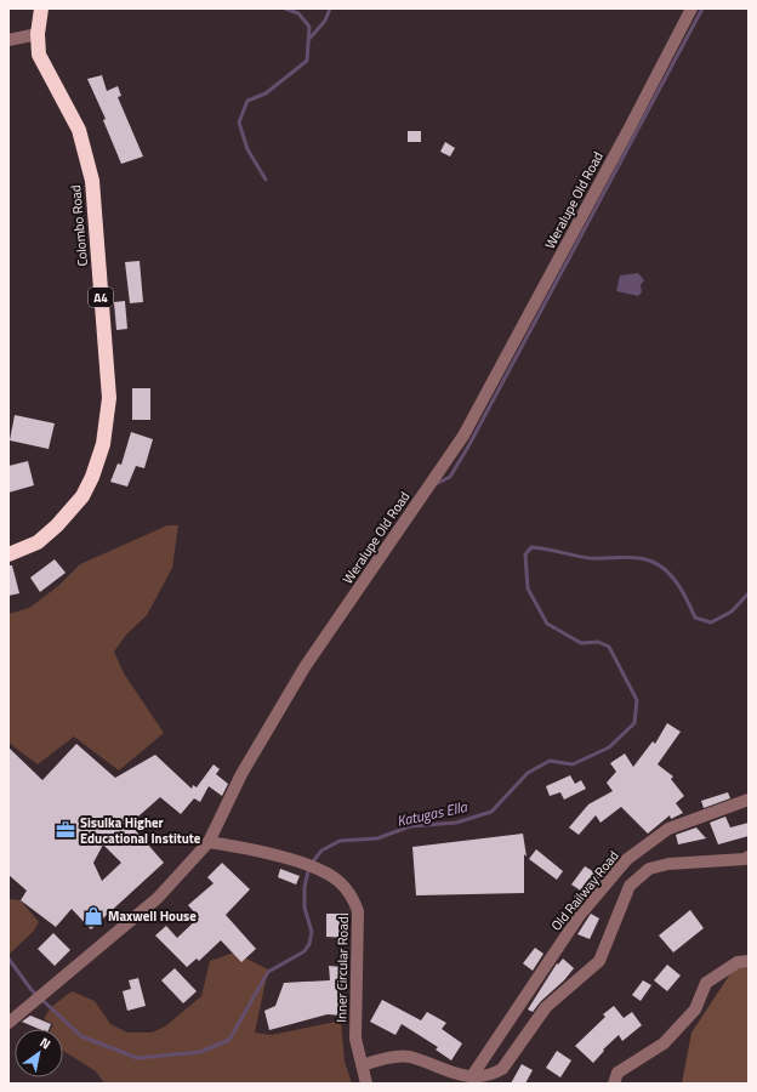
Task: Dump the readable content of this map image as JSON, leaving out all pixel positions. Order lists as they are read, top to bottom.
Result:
{
  "streets": {
    "highway": ["Colombo Road", "A4"],
    "street": ["Weralupe Old Road", "Old Railway Road", "Inner Circular Road"]
  },
  "crossings": [
    ["Weralupe Old Road", "Inner Circular Road"]
  ],
  "water": ["Katugas Ella"],
  "places": {
    "office": ["Sisulka Higher Educational Institute"],
    "shop": ["Maxwell House"]
  },
  "north": "top right"
}
